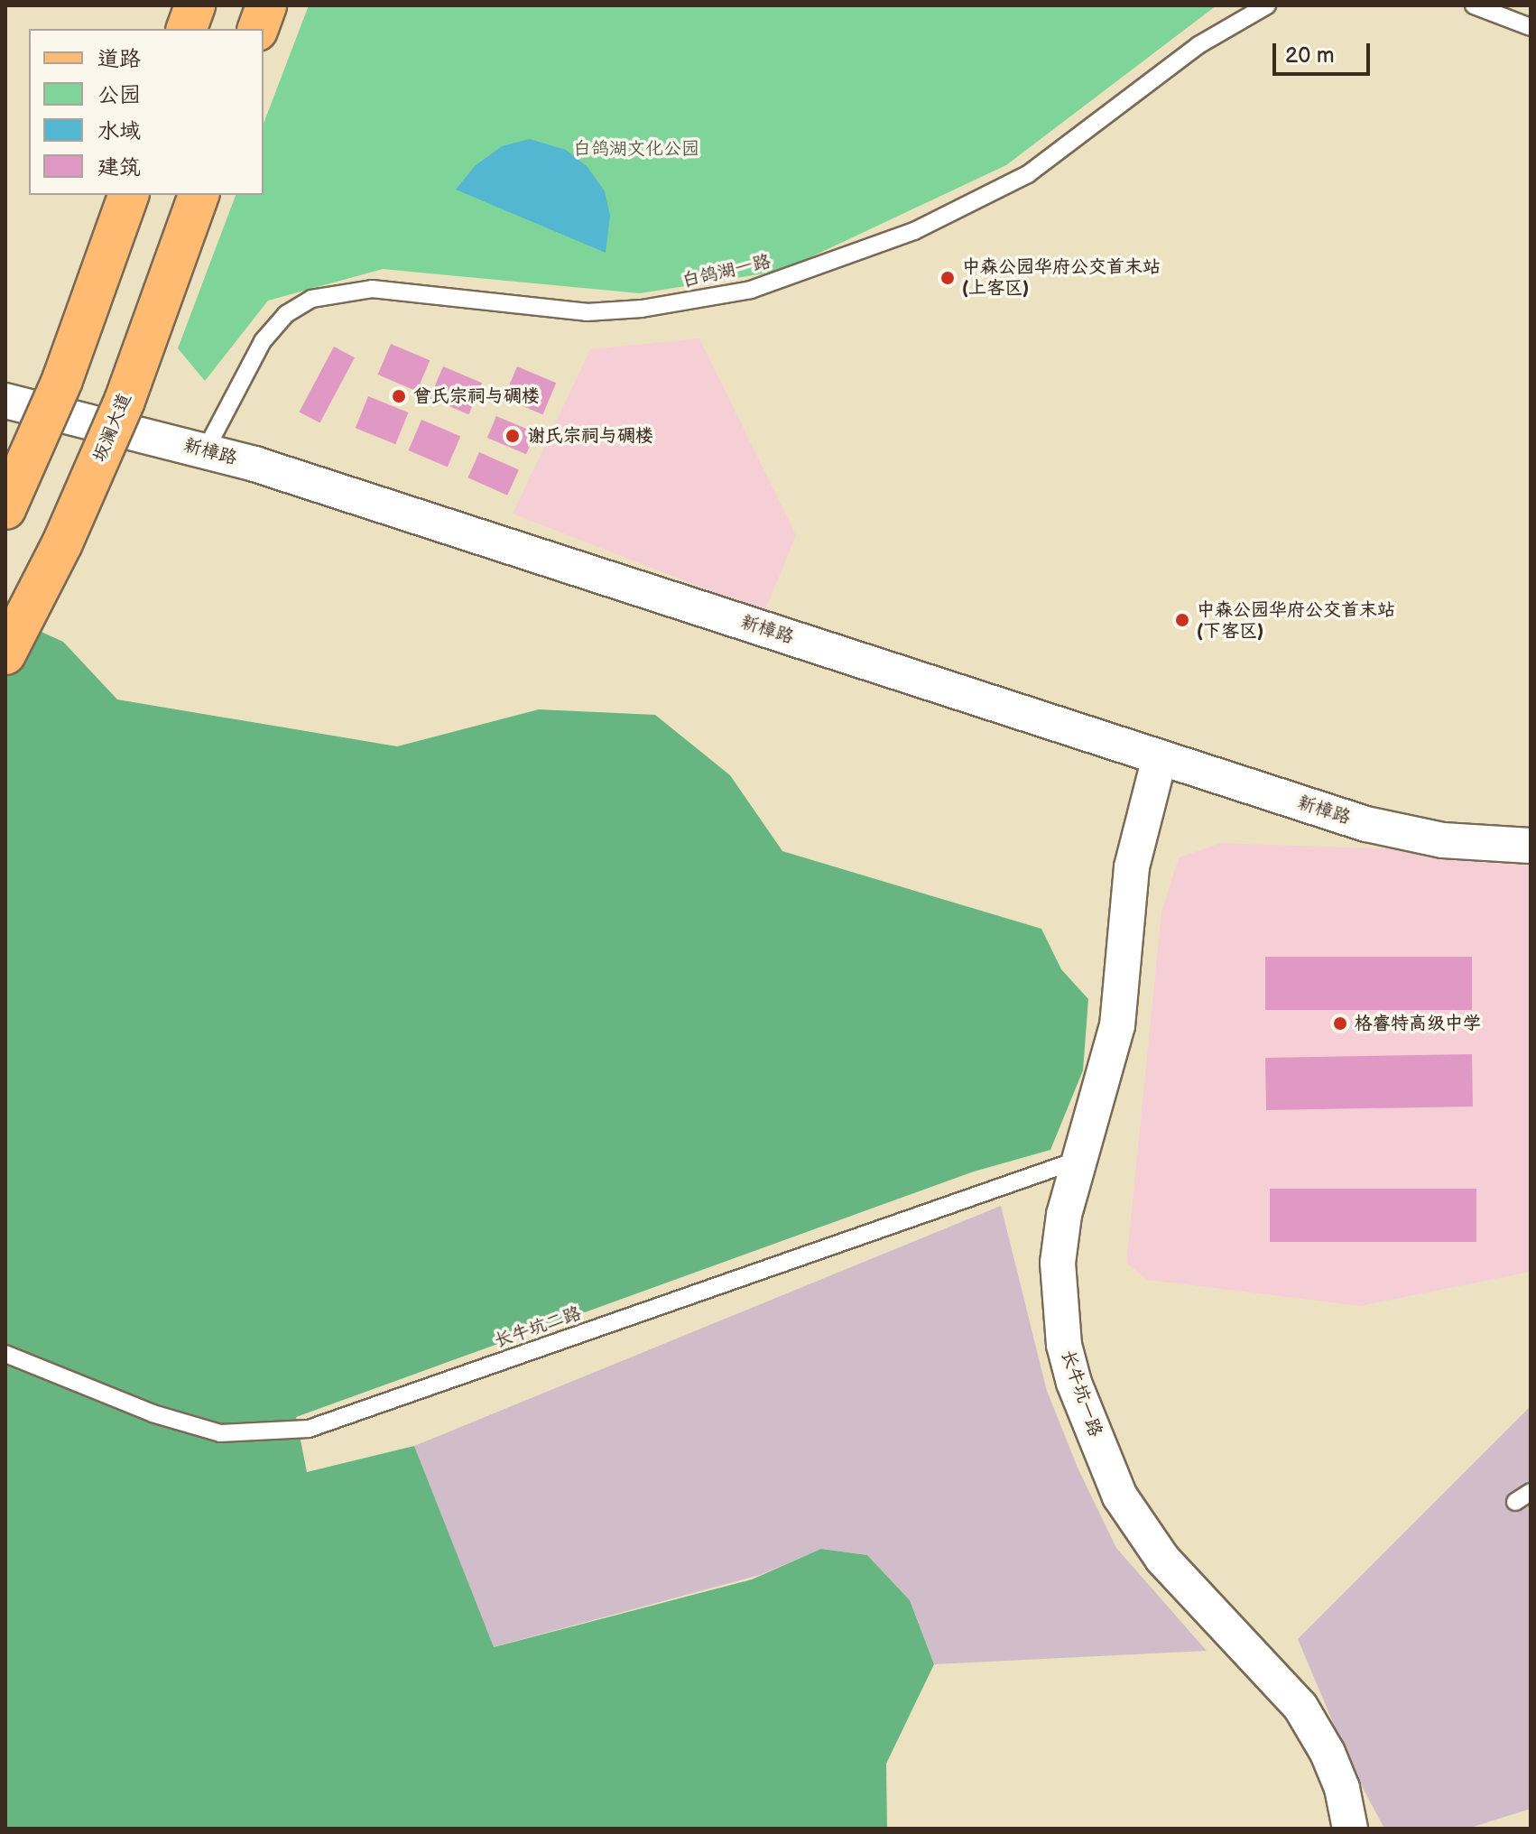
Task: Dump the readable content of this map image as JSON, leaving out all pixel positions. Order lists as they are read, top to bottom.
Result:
{
  "streets": {
    "main road": ["坂澜大道"],
    "street": ["新樟路", "长牛坑一路"],
    "lane": ["白鸽湖一路", "长牛坑二路"]
  },
  "crossings": [
    ["白鸽湖一路", "新樟路"],
    ["新樟路", "长牛坑一路"],
    ["长牛坑二路", "长牛坑一路"]
  ],
  "parks": ["白鸽湖文化公园"],
  "places": [
    "中森公园华府公交首末站 (上客区)",
    "曾氏宗祠与碉楼",
    "谢氏宗祠与碉楼",
    "中森公园华府公交首末站 (下客区)",
    "格睿特高级中学"
  ],
  "legend": [
    "道路",
    "公园",
    "水域",
    "建筑"
  ],
  "scale_bar": "20 m"
}
